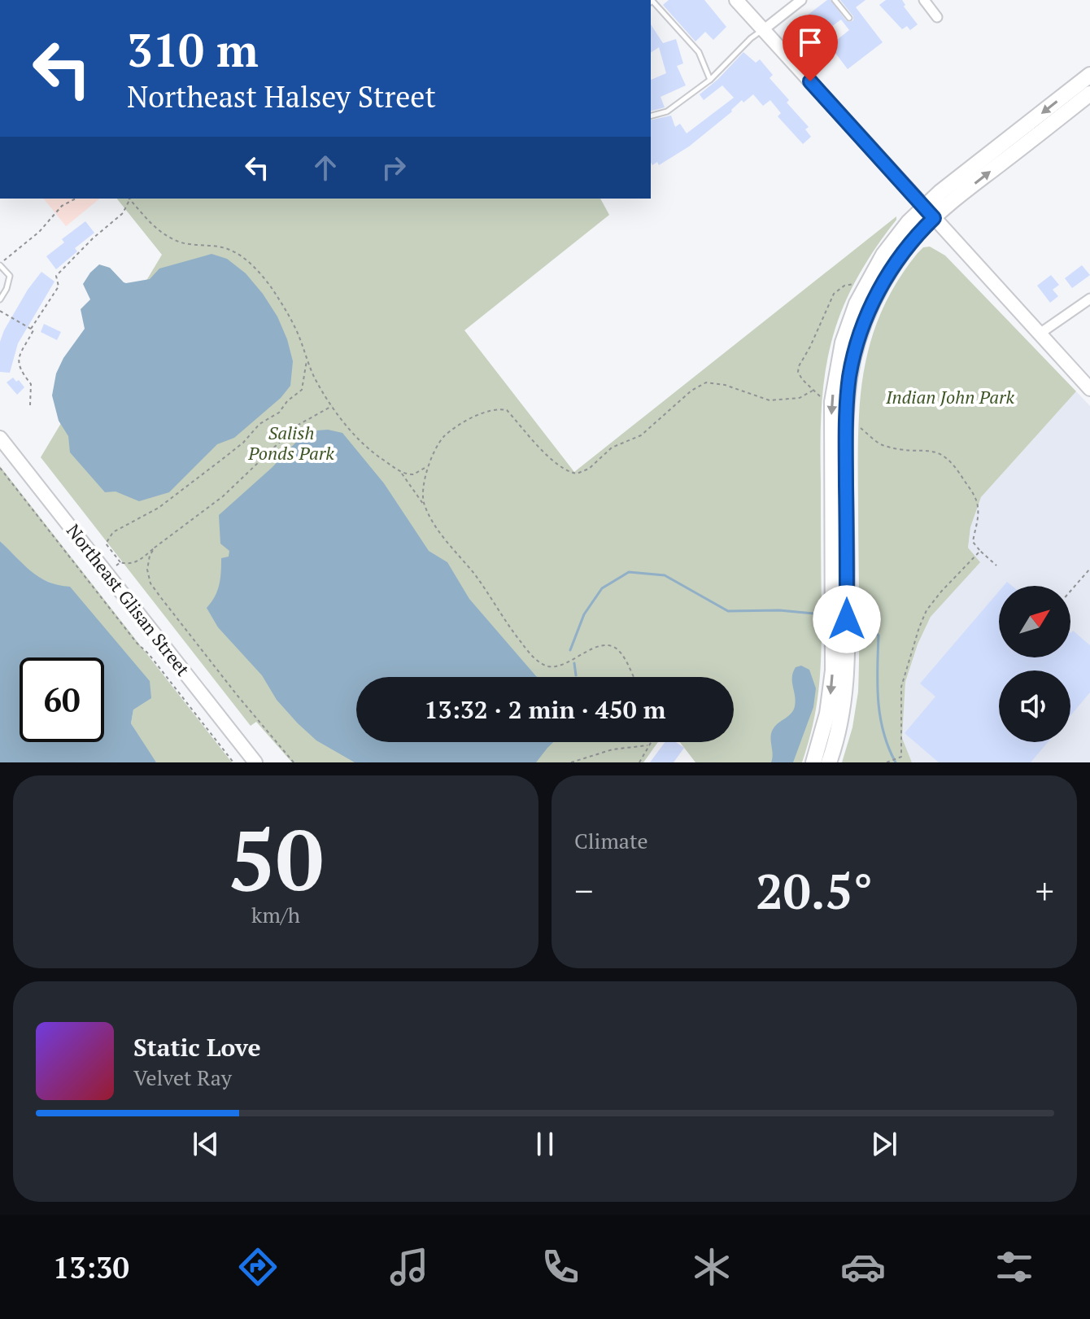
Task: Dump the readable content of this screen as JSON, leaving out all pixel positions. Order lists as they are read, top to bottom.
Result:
{
  "streets": {
    "main road": ["Northeast Glisan Street"]
  },
  "parks": ["Indian John Park", "Salish Ponds Park"],
  "north": "top right",
  "page": {
    "turn": ["310 m", "Northeast Halsey Street"],
    "limit": "60",
    "trip": "13:32 · 2 min · 450 m",
    "tile": [
      ["50", "km/h"],
      "Climate"
    ],
    "heat": ["−", "20.5°", "+"],
    "song": ["Static Love", "Velvet Ray"],
    "tabs": "13:30"
  }
}
